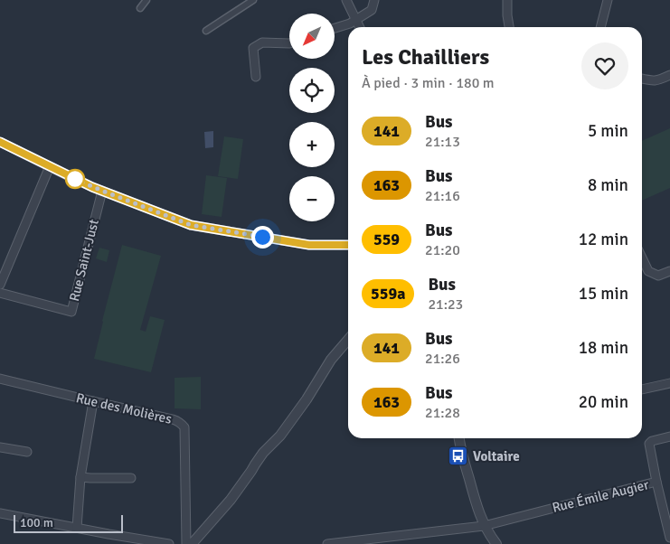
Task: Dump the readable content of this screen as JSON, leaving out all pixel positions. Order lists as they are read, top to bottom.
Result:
{
  "streets": {
    "street": ["Rue Saint-Just", "Rue des Molières", "Rue Émile Augier"]
  },
  "places": {
    "bus stop": ["Voltaire"]
  },
  "lines": ["bus line 141"],
  "scale_bar": "100 m",
  "north": "bottom left",
  "page": {
    "map_buttons": ["+", "−"],
    "heading": ["Les Chailliers", "À pied · 3 min · 180 m"],
    "list": [
      {
        "mark": "141",
        "name": "Bus",
        "note": "21:13",
        "value": "5 min"
      },
      {
        "mark": "163",
        "name": "Bus",
        "note": "21:16",
        "value": "8 min"
      },
      {
        "mark": "559",
        "name": "Bus",
        "note": "21:20",
        "value": "12 min"
      },
      {
        "mark": "559a",
        "name": "Bus",
        "note": "21:23",
        "value": "15 min"
      },
      {
        "mark": "141",
        "name": "Bus",
        "note": "21:26",
        "value": "18 min"
      },
      {
        "mark": "163",
        "name": "Bus",
        "note": "21:28",
        "value": "20 min"
      }
    ],
    "scale": "100 m"
  }
}
